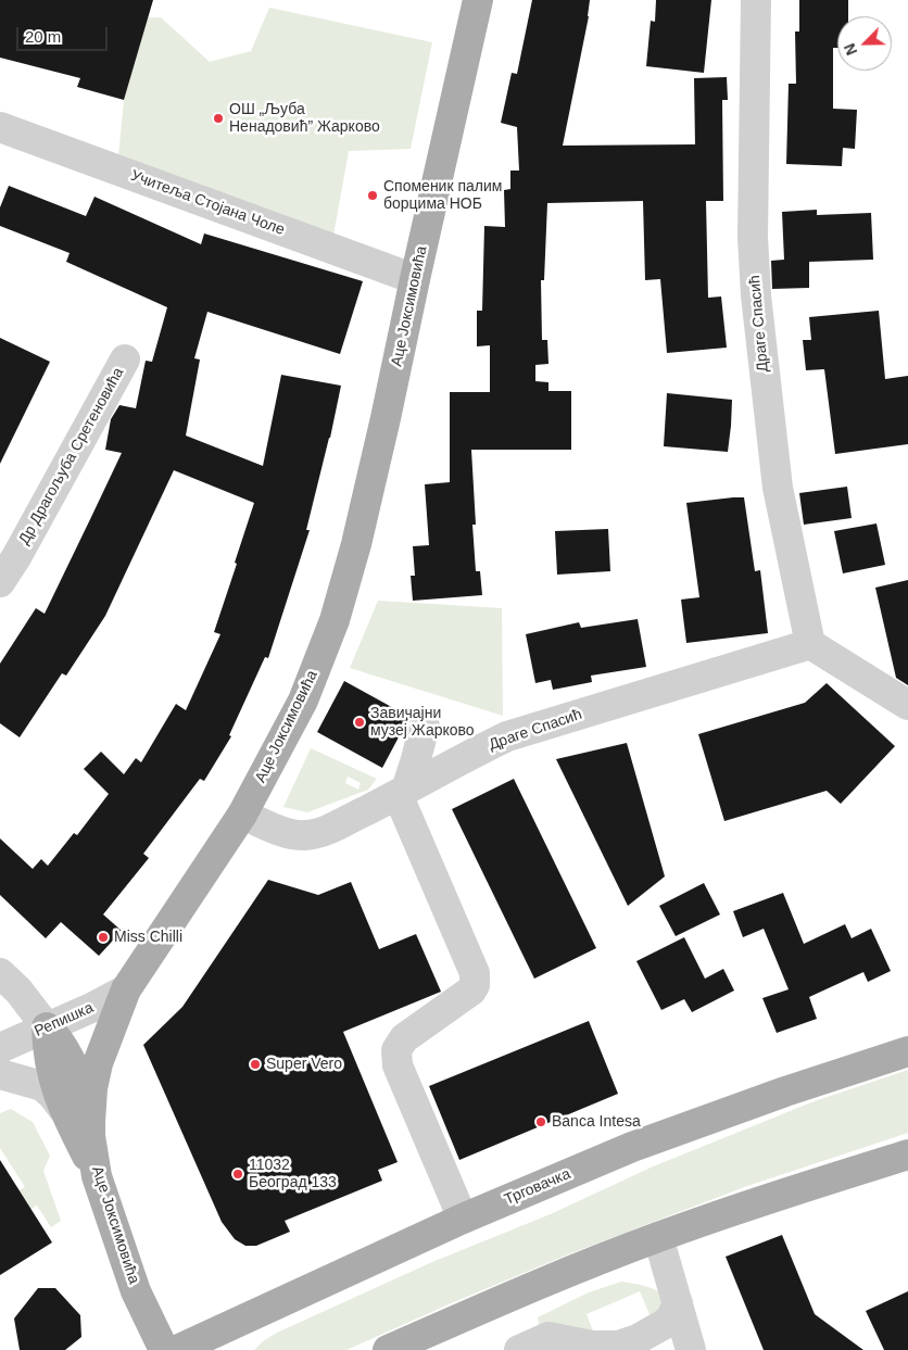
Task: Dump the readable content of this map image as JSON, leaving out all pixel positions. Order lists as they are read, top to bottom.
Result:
{
  "streets": {
    "main road": ["Аце Јоксимовића", "Трговачка"],
    "street": [
      "Учитеља Стојана Чоле",
      "Драге Спасић",
      "Др Драгољуба Сретеновића",
      "Репишка"
    ]
  },
  "crossings": [
    ["Учитеља Стојана Чоле", "Аце Јоксимовића"],
    ["Аце Јоксимовића", "Драге Спасић"],
    ["Аце Јоксимовића", "Репишка"]
  ],
  "places": [
    "ОШ „Љуба Ненадовић” Жарково",
    "Споменик палим борцима НОБ",
    "Завичајни музеј Жарково",
    "Miss Chilli",
    "Super Vero",
    "Banca Intesa",
    "11032 Београд 133"
  ],
  "scale_bar": "20 m",
  "north": "bottom left"
}
